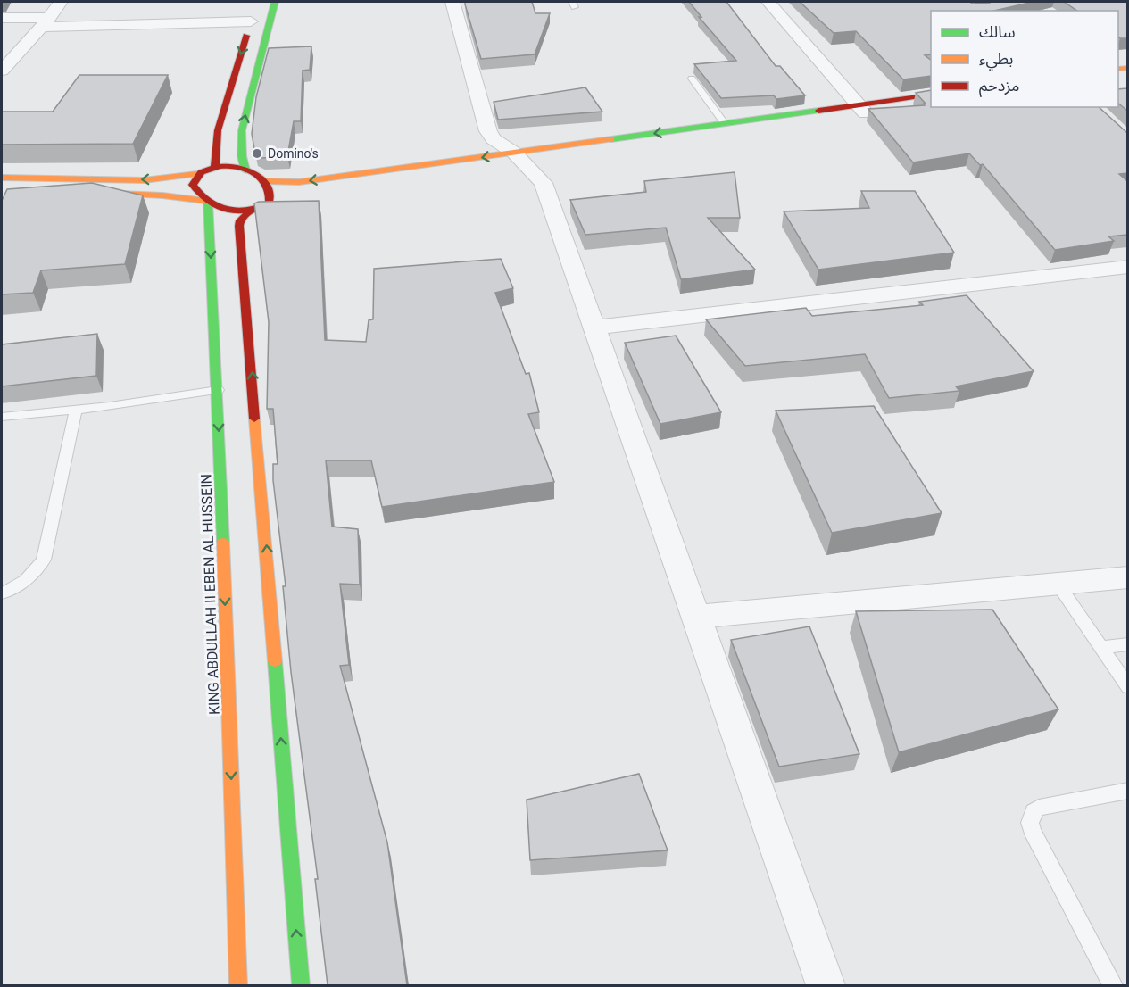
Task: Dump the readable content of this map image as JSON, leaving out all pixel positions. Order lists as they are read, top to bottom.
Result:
{
  "streets": {
    "main road": ["KING ABDULLAH II EBEN AL HUSSEIN"]
  },
  "places": ["Domino's"],
  "legend": ["سالك", "بطيء", "مزدحم"]
}
